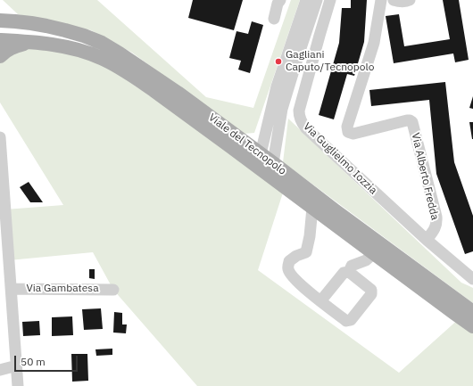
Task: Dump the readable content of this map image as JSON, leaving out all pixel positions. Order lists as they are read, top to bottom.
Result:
{
  "streets": {
    "main road": ["Viale del Tecnopolo"],
    "street": ["Via Guglielmo Iozzia", "Via Alberto Fredda", "Via Gambatesa"]
  },
  "crossings": [
    ["Via Guglielmo Iozzia", "Via Alberto Fredda"]
  ],
  "places": ["Gagliani Caputo/Tecnopolo"],
  "scale_bar": "50 m"
}
